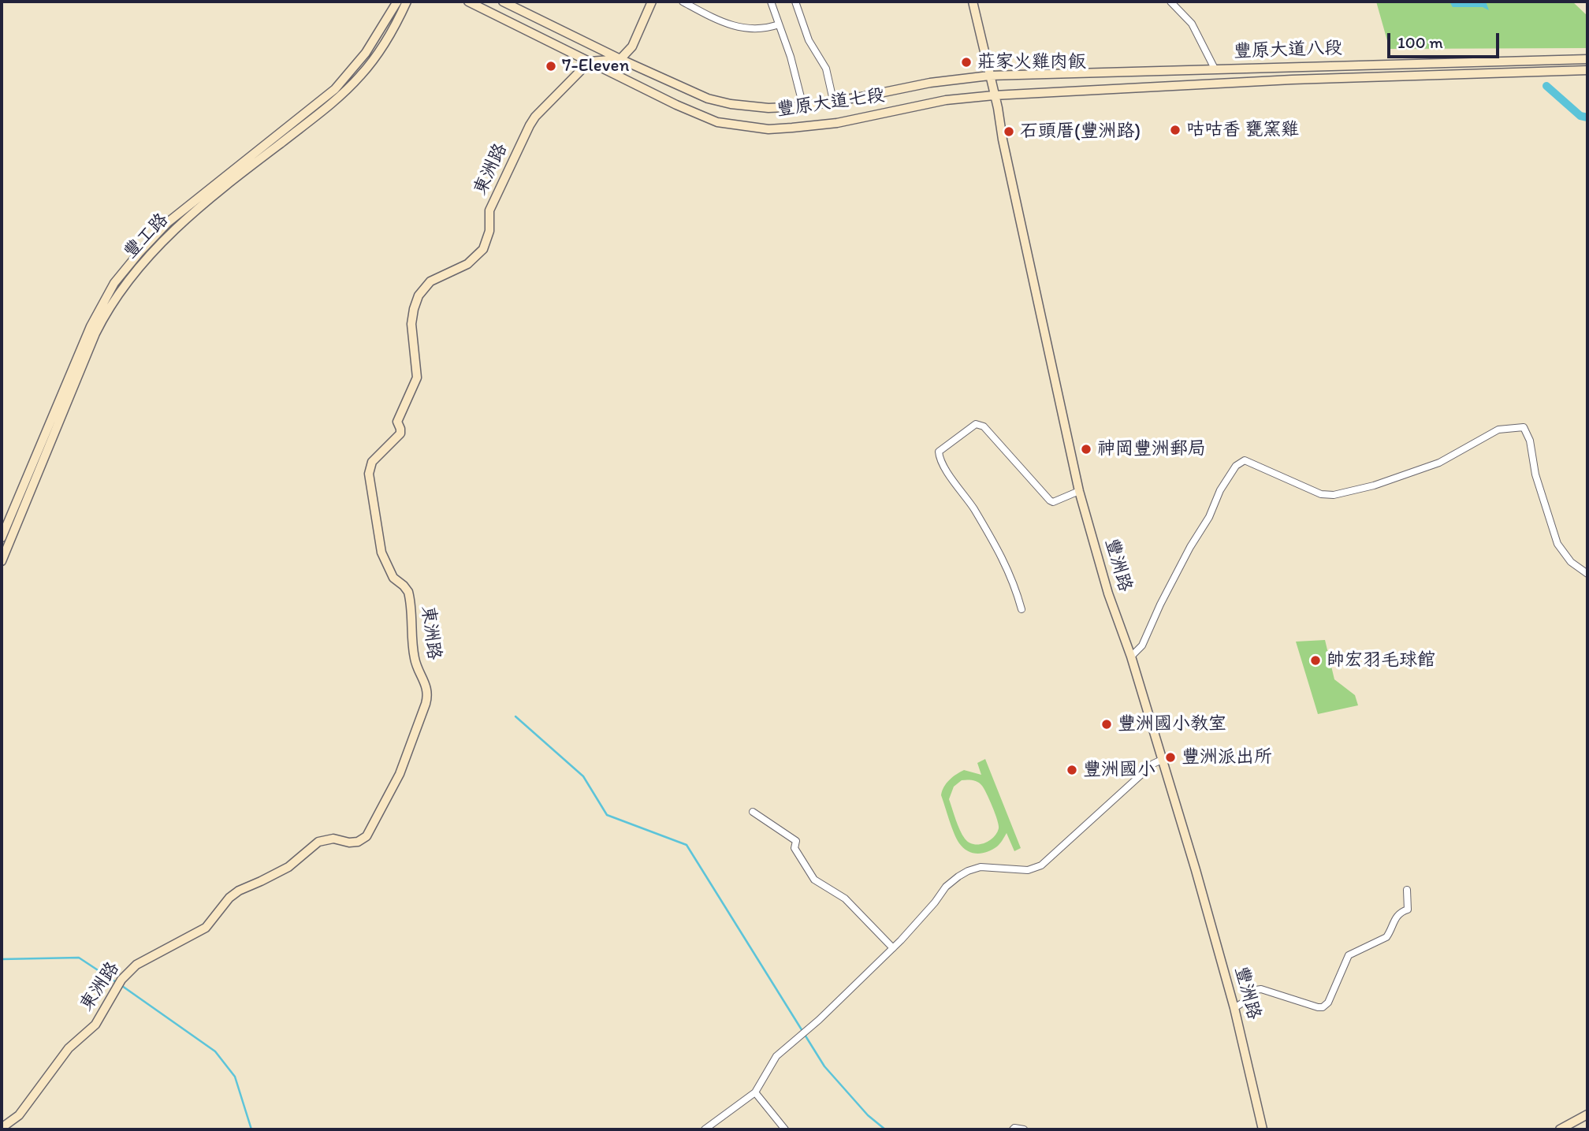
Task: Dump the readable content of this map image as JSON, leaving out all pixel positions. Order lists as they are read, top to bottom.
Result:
{
  "streets": {
    "street": [
      "豐原大道八段",
      "豐原大道七段",
      "東洲路",
      "豐工路",
      "豐洲路"
    ]
  },
  "crossings": [
    ["豐原大道八段", "豐原大道七段"],
    ["豐原大道八段", "豐洲路"],
    ["豐原大道七段", "東洲路"],
    ["豐原大道七段", "豐洲路"]
  ],
  "places": [
    "莊家火雞肉飯",
    "7-Eleven",
    "咕咕香 甕窯雞",
    "石頭厝(豐洲路)",
    "神岡豐洲郵局",
    "帥宏羽毛球館",
    "豐洲國小教室",
    "豐洲派出所",
    "豐洲國小"
  ],
  "scale_bar": "100 m"
}
